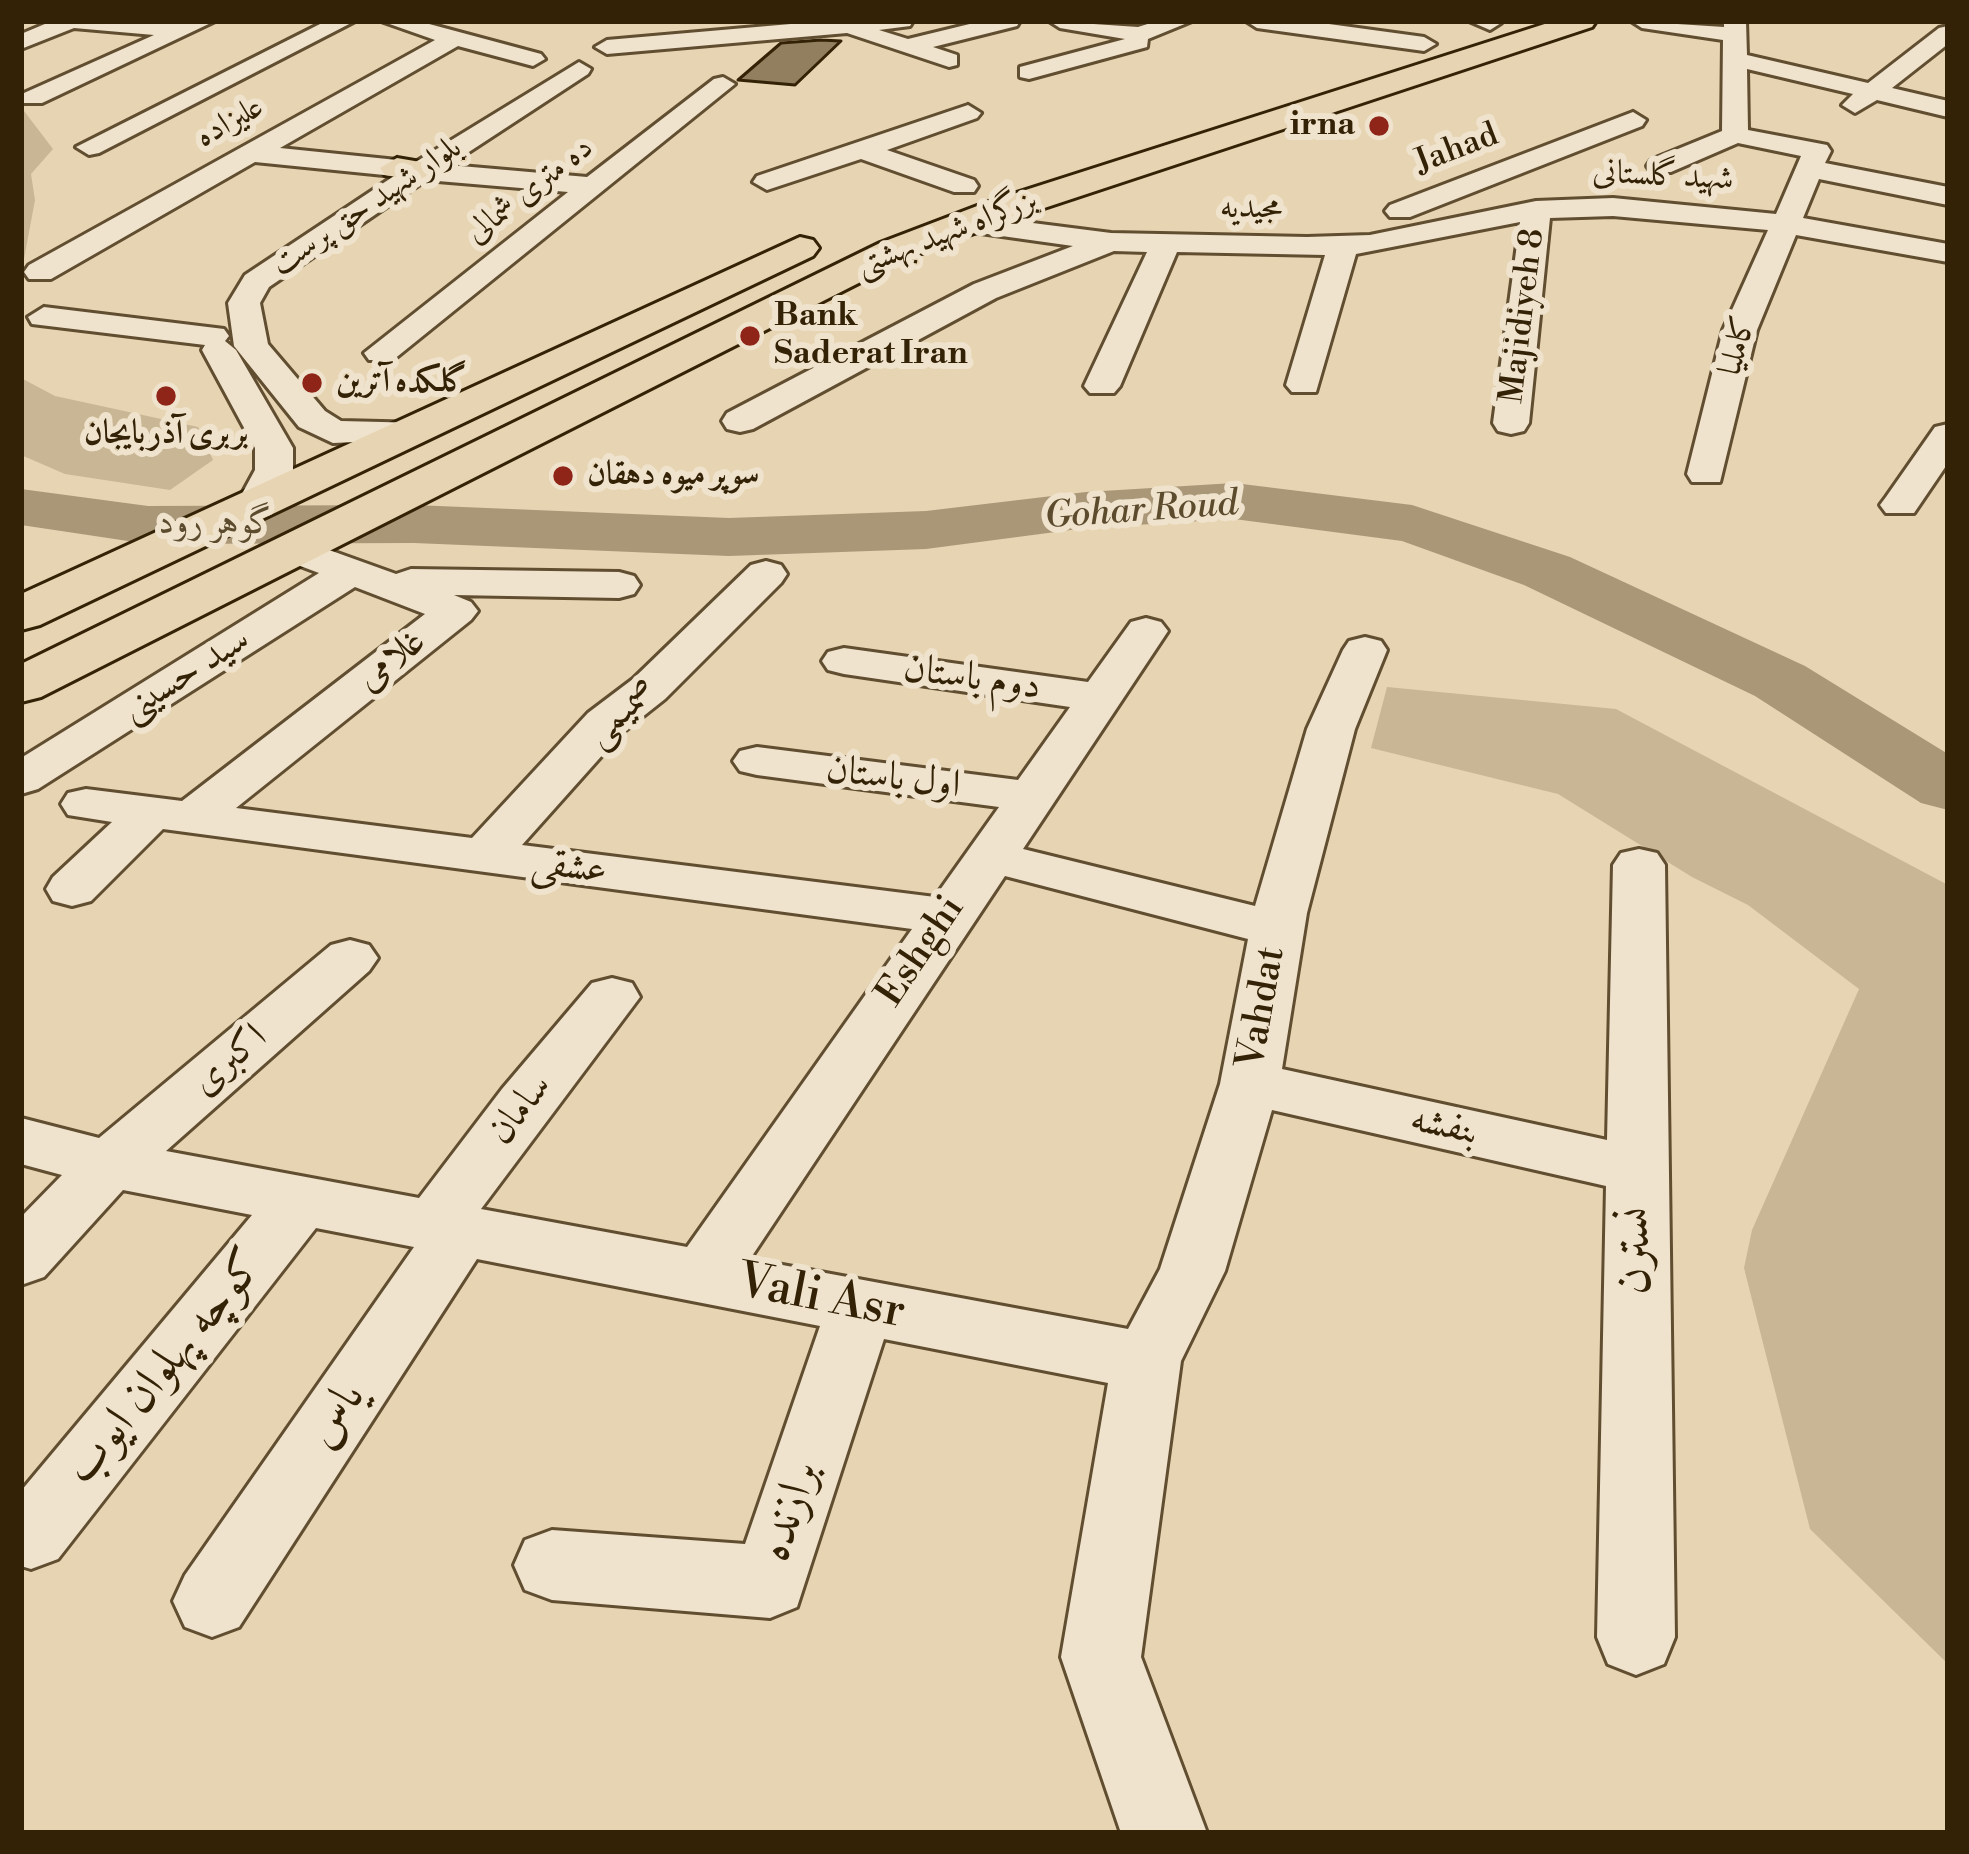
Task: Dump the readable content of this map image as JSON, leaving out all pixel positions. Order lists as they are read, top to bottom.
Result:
{
  "streets": {
    "highway": ["بزرگراه شهید بهشتی"],
    "street": [
      "علیزاده",
      "Jahad",
      "شهید گلستانی",
      "ده متری شمالی",
      "بلوار شهید حق پرست",
      "مجیدیه",
      "Majidiyeh 8",
      "کاملیا",
      "غلامی",
      "سید حسینی",
      "دوم باستان",
      "صمیمی",
      "اول باستان",
      "عشقی",
      "Eshghi",
      "Vahdat",
      "اکبری",
      "سامان",
      "بنفشه",
      "نسترن",
      "Vali Asr",
      "کوچه پهلوان ایوب",
      "یاس",
      "برازنده"
    ]
  },
  "crossings": [
    ["Jahad", "مجیدیه"],
    ["شهید گلستانی", "مجیدیه"],
    ["شهید گلستانی", "Majidiyeh 8"],
    ["شهید گلستانی", "کاملیا"],
    ["بلوار شهید حق پرست", "بزرگراه شهید بهشتی"],
    ["مجیدیه", "بزرگراه شهید بهشتی"],
    ["مجیدیه", "Majidiyeh 8"],
    ["بزرگراه شهید بهشتی", "غلامی"],
    ["بزرگراه شهید بهشتی", "سید حسینی"],
    ["غلامی", "سید حسینی"],
    ["غلامی", "عشقی"],
    ["دوم باستان", "Eshghi"],
    ["صمیمی", "عشقی"],
    ["اول باستان", "Eshghi"],
    ["عشقی", "Eshghi"],
    ["Eshghi", "Vali Asr"],
    ["Vahdat", "بنفشه"],
    ["Vahdat", "Vali Asr"],
    ["اکبری", "Vali Asr"],
    ["سامان", "Vali Asr"],
    ["سامان", "یاس"],
    ["بنفشه", "نسترن"],
    ["Vali Asr", "کوچه پهلوان ایوب"],
    ["Vali Asr", "یاس"],
    ["Vali Asr", "برازنده"]
  ],
  "water": ["Gohar Roud", "گوهر رود"],
  "places": [
    "irna",
    "Bank Saderat Iran",
    "گلکده آترین",
    "بربری آذربایجان",
    "سوپر میوه دهقان"
  ]
}
